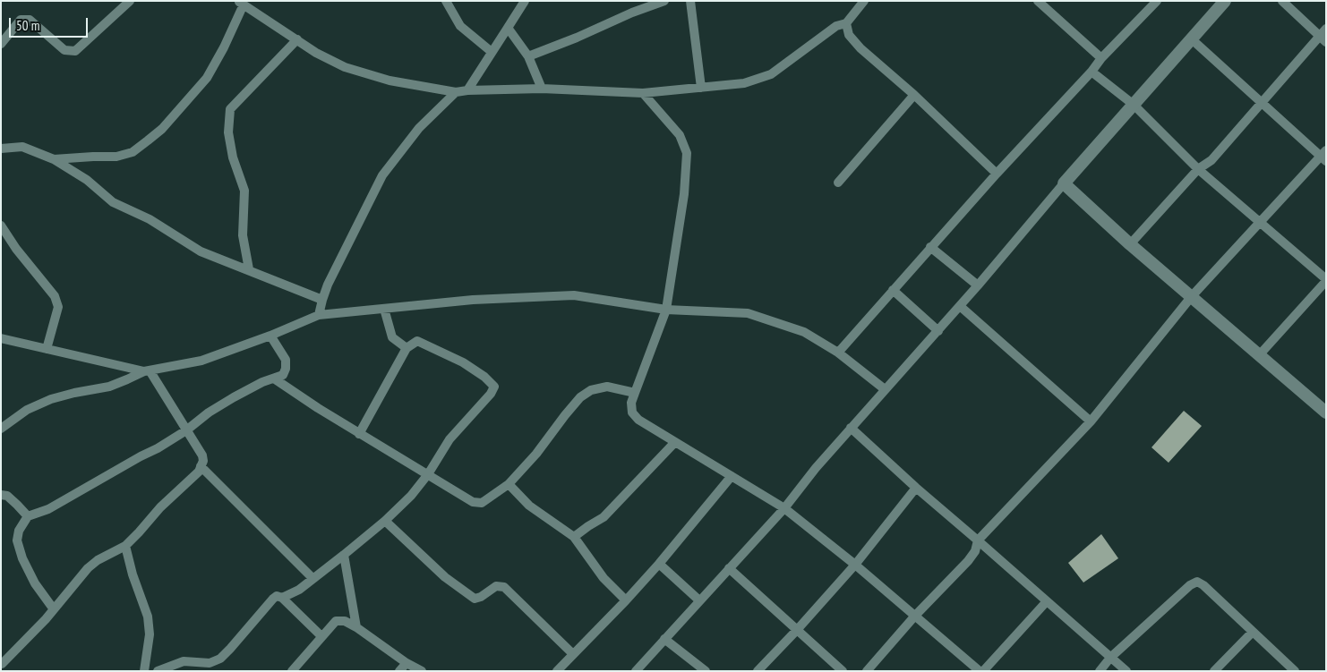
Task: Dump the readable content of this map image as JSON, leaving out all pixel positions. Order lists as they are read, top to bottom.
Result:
{
  "scale_bar": "50 m"
}
